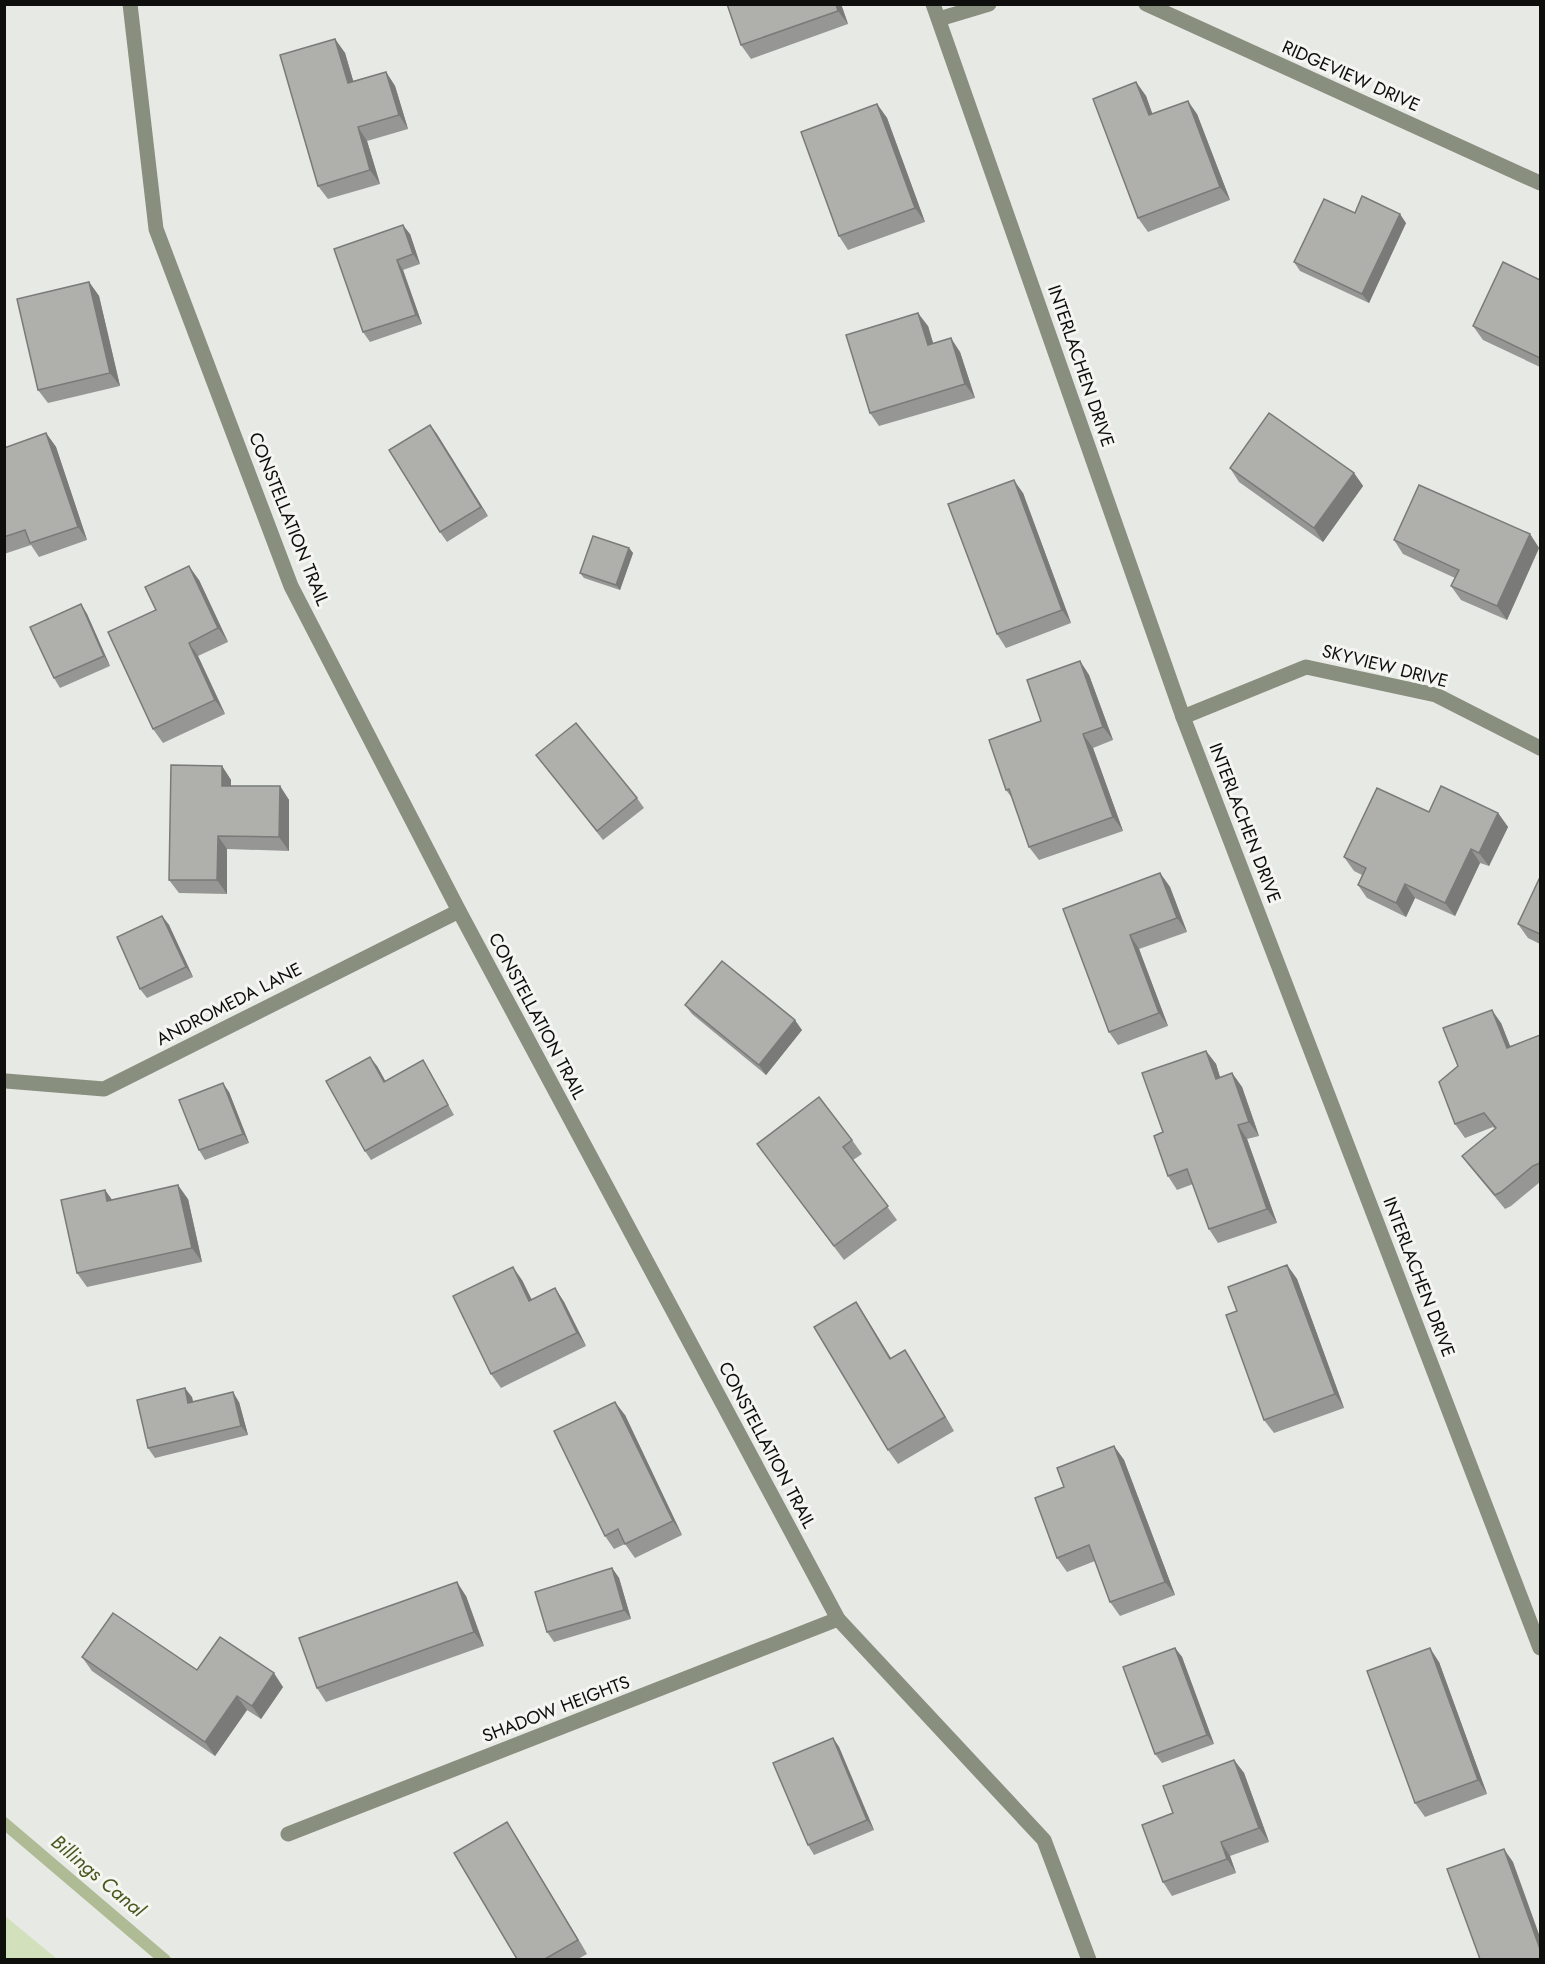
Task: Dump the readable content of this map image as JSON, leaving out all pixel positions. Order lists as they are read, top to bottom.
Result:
{
  "streets": {
    "street": [
      "RIDGEVIEW DRIVE",
      "INTERLACHEN DRIVE",
      "CONSTELLATION TRAIL",
      "SKYVIEW DRIVE",
      "ANDROMEDA LANE",
      "SHADOW HEIGHTS"
    ]
  },
  "crossings": [
    ["INTERLACHEN DRIVE", "SKYVIEW DRIVE"],
    ["CONSTELLATION TRAIL", "ANDROMEDA LANE"],
    ["CONSTELLATION TRAIL", "SHADOW HEIGHTS"]
  ],
  "water": ["Billings Canal"]
}
